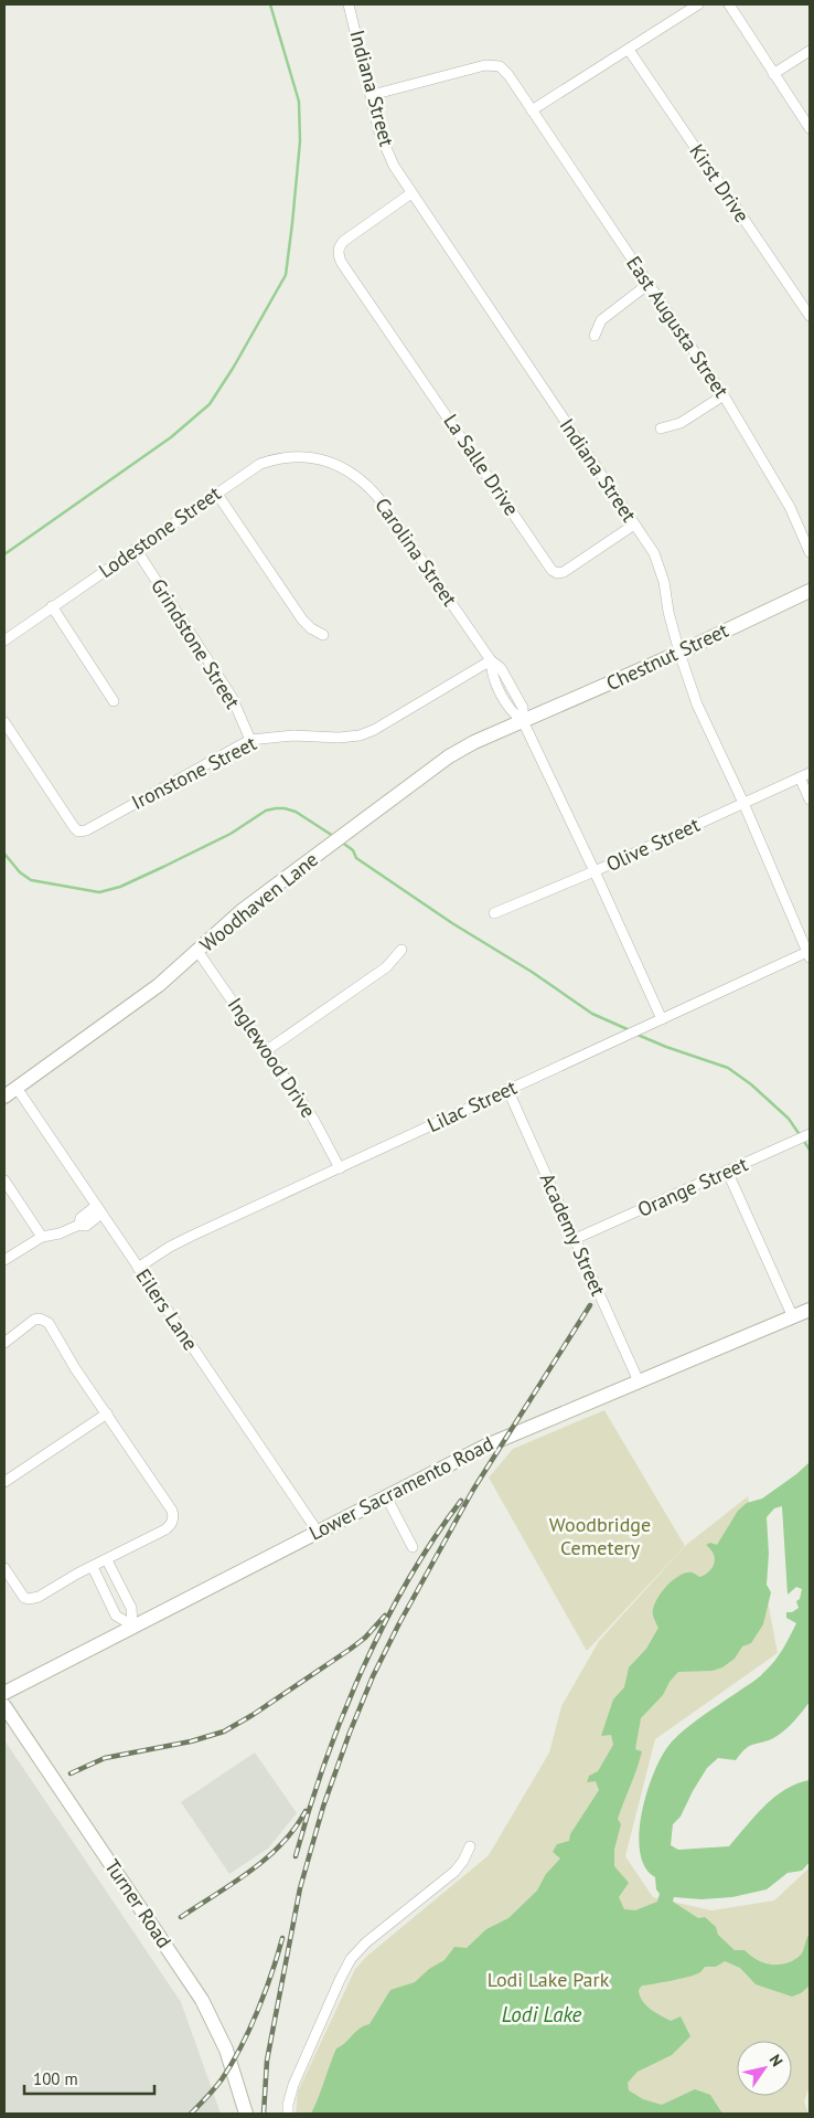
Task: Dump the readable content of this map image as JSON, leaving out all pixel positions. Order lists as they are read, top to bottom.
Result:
{
  "streets": {
    "main road": [
      "Chestnut Street",
      "Woodhaven Lane",
      "Lower Sacramento Road",
      "Turner Road"
    ],
    "street": [
      "Indiana Street",
      "Kirst Drive",
      "East Augusta Street",
      "La Salle Drive",
      "Lodestone Street",
      "Carolina Street",
      "Grindstone Street",
      "Ironstone Street",
      "Olive Street",
      "Inglewood Drive",
      "Lilac Street",
      "Orange Street",
      "Academy Street",
      "Eilers Lane"
    ]
  },
  "crossings": [
    ["Indiana Street", "East Augusta Street"],
    ["Indiana Street", "La Salle Drive"],
    ["Indiana Street", "Chestnut Street"],
    ["Indiana Street", "Olive Street"],
    ["Indiana Street", "Lilac Street"],
    ["Lodestone Street", "Carolina Street"],
    ["Lodestone Street", "Grindstone Street"],
    ["Carolina Street", "Chestnut Street"],
    ["Carolina Street", "Ironstone Street"],
    ["Carolina Street", "Olive Street"],
    ["Carolina Street", "Woodhaven Lane"],
    ["Carolina Street", "Lilac Street"],
    ["Grindstone Street", "Ironstone Street"],
    ["Chestnut Street", "Woodhaven Lane"],
    ["Woodhaven Lane", "Inglewood Drive"],
    ["Woodhaven Lane", "Eilers Lane"],
    ["Inglewood Drive", "Lilac Street"],
    ["Lilac Street", "Academy Street"],
    ["Lilac Street", "Eilers Lane"],
    ["Orange Street", "Academy Street"],
    ["Academy Street", "Lower Sacramento Road"],
    ["Eilers Lane", "Lower Sacramento Road"]
  ],
  "water": ["Lodi Lake"],
  "parks": ["Woodbridge Cemetery", "Lodi Lake Park"],
  "scale_bar": "100 m",
  "north": "top right"
}
